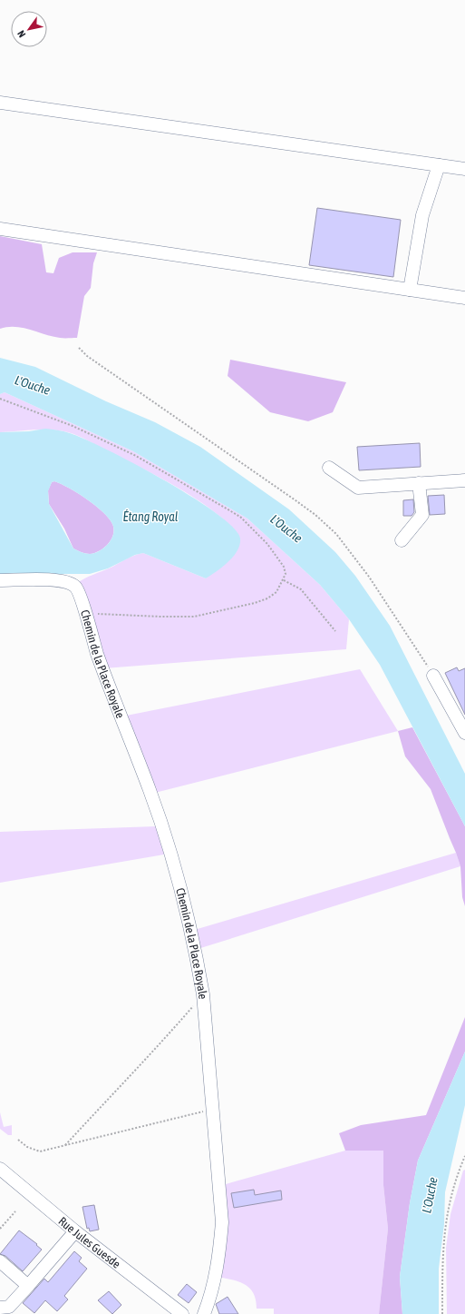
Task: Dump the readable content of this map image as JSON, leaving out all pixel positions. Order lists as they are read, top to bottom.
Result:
{
  "streets": {
    "street": ["Chemin de la Place Royale", "Rue Jules Guesde"]
  },
  "water": ["L'Ouche", "Étang Royal"],
  "north": "bottom left"
}
